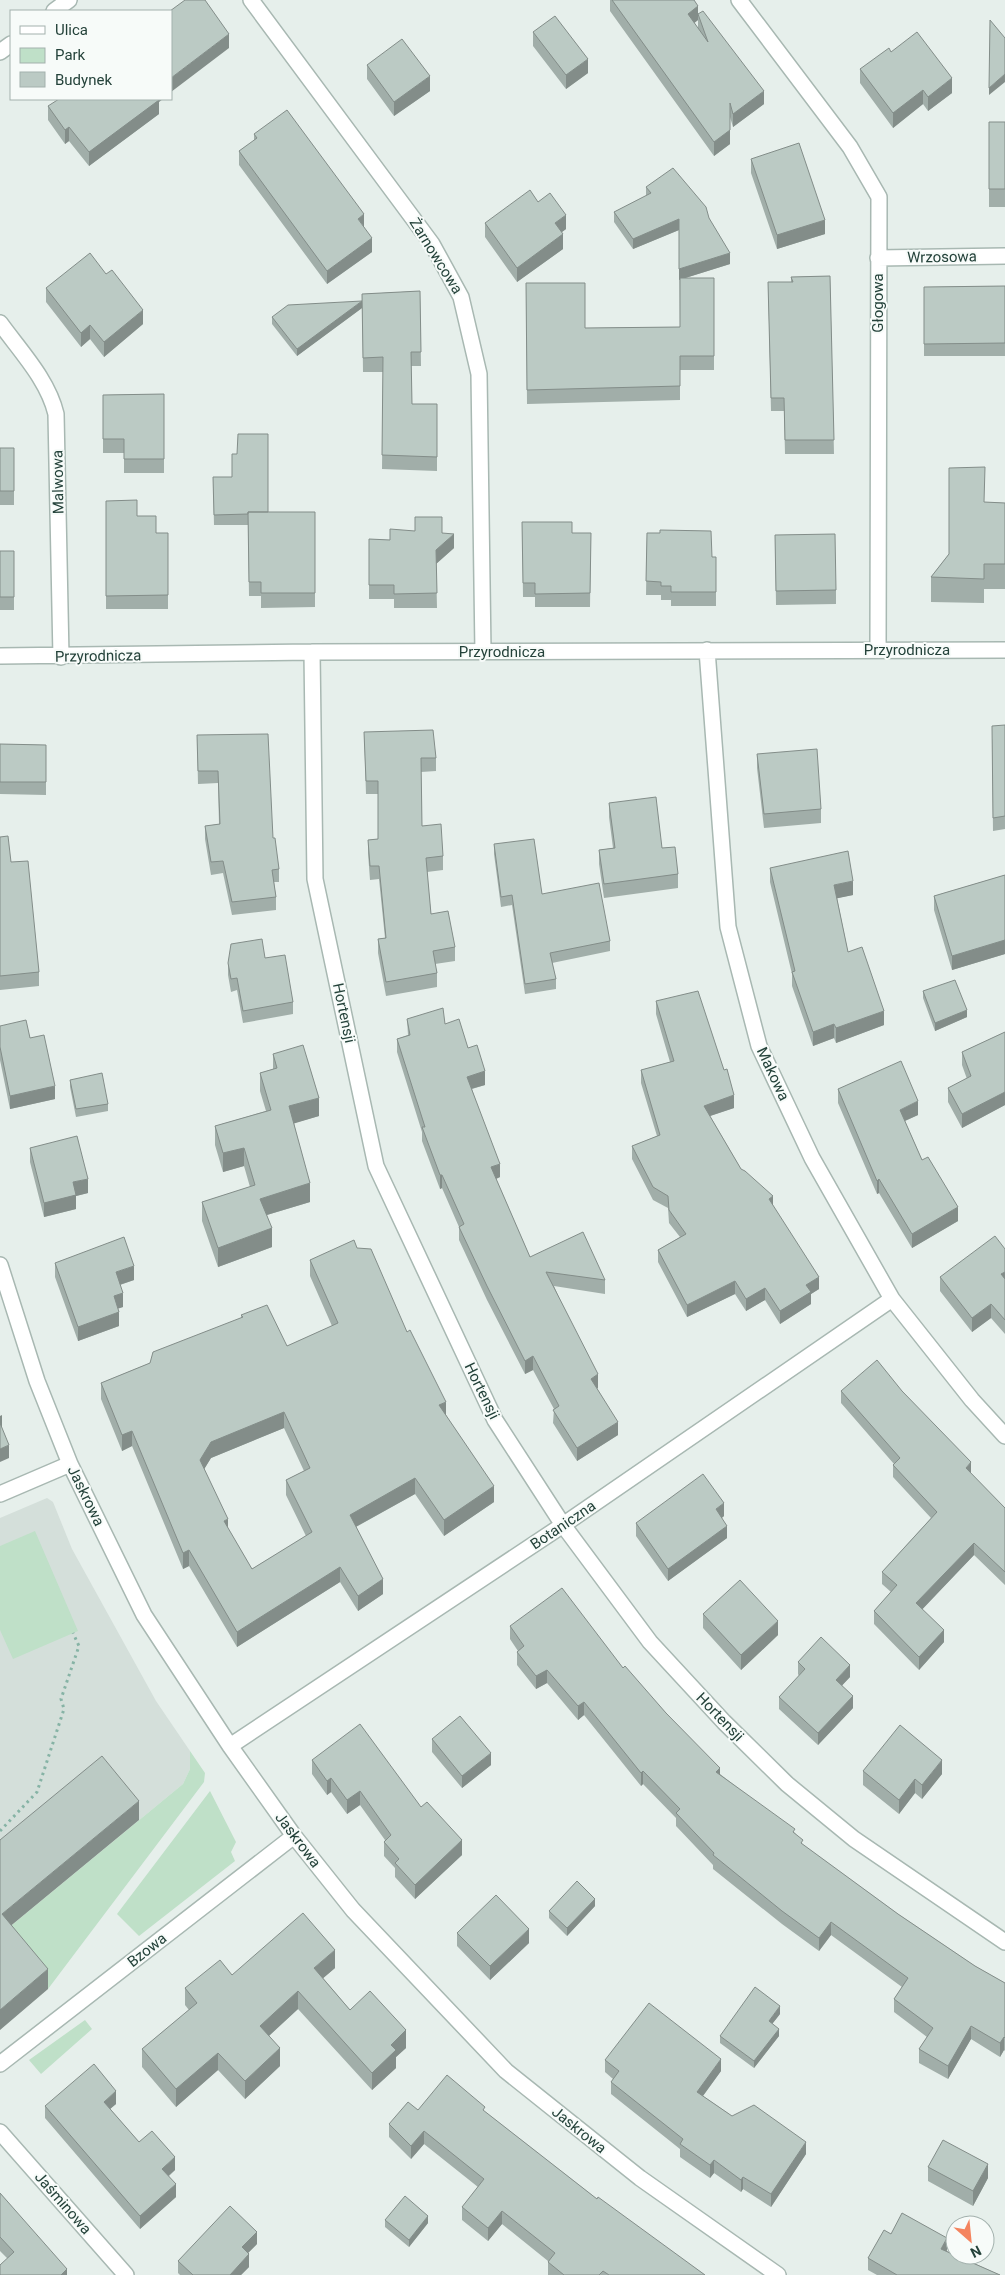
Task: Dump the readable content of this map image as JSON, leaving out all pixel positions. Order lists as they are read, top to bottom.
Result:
{
  "streets": {
    "street": [
      "Żarnowcowa",
      "Wrzosowa",
      "Głogowa",
      "Malwowa",
      "Przyrodnicza",
      "Hortensji",
      "Makowa",
      "Jaskrowa",
      "Botaniczna",
      "Bzowa",
      "Jaśminowa"
    ]
  },
  "crossings": [
    ["Żarnowcowa", "Przyrodnicza"],
    ["Wrzosowa", "Głogowa"],
    ["Głogowa", "Przyrodnicza"],
    ["Malwowa", "Przyrodnicza"],
    ["Przyrodnicza", "Hortensji"],
    ["Przyrodnicza", "Makowa"],
    ["Hortensji", "Botaniczna"],
    ["Makowa", "Botaniczna"],
    ["Jaskrowa", "Botaniczna"],
    ["Jaskrowa", "Bzowa"]
  ],
  "legend": ["Ulica", "Park", "Budynek"],
  "north": "bottom right"
}
